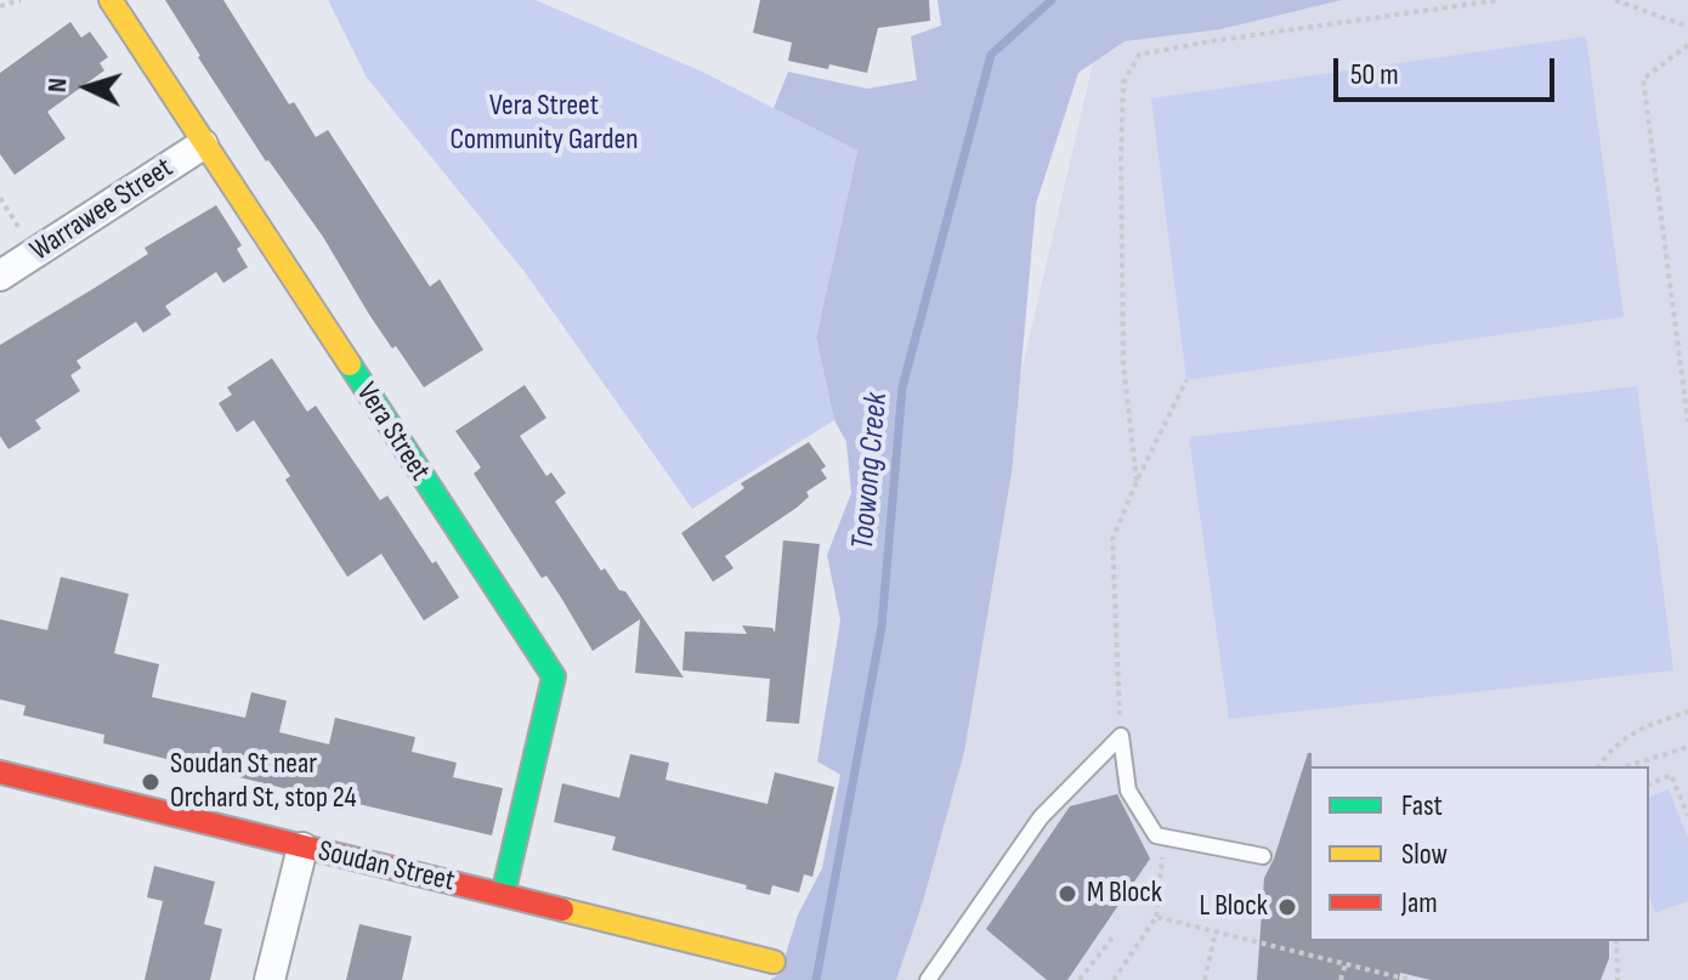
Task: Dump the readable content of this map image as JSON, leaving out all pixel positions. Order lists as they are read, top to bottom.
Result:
{
  "streets": {
    "street": ["Warrawee Street", "Vera Street", "Soudan Street"]
  },
  "crossings": [
    ["Warrawee Street", "Vera Street"],
    ["Vera Street", "Soudan Street"]
  ],
  "water": ["Toowong Creek"],
  "parks": ["Vera Street Community Garden"],
  "places": ["Soudan St near Orchard St, stop 24", "M Block", "L Block"],
  "legend": ["Fast", "Slow", "Jam"],
  "scale_bar": "50 m",
  "north": "left"
}
